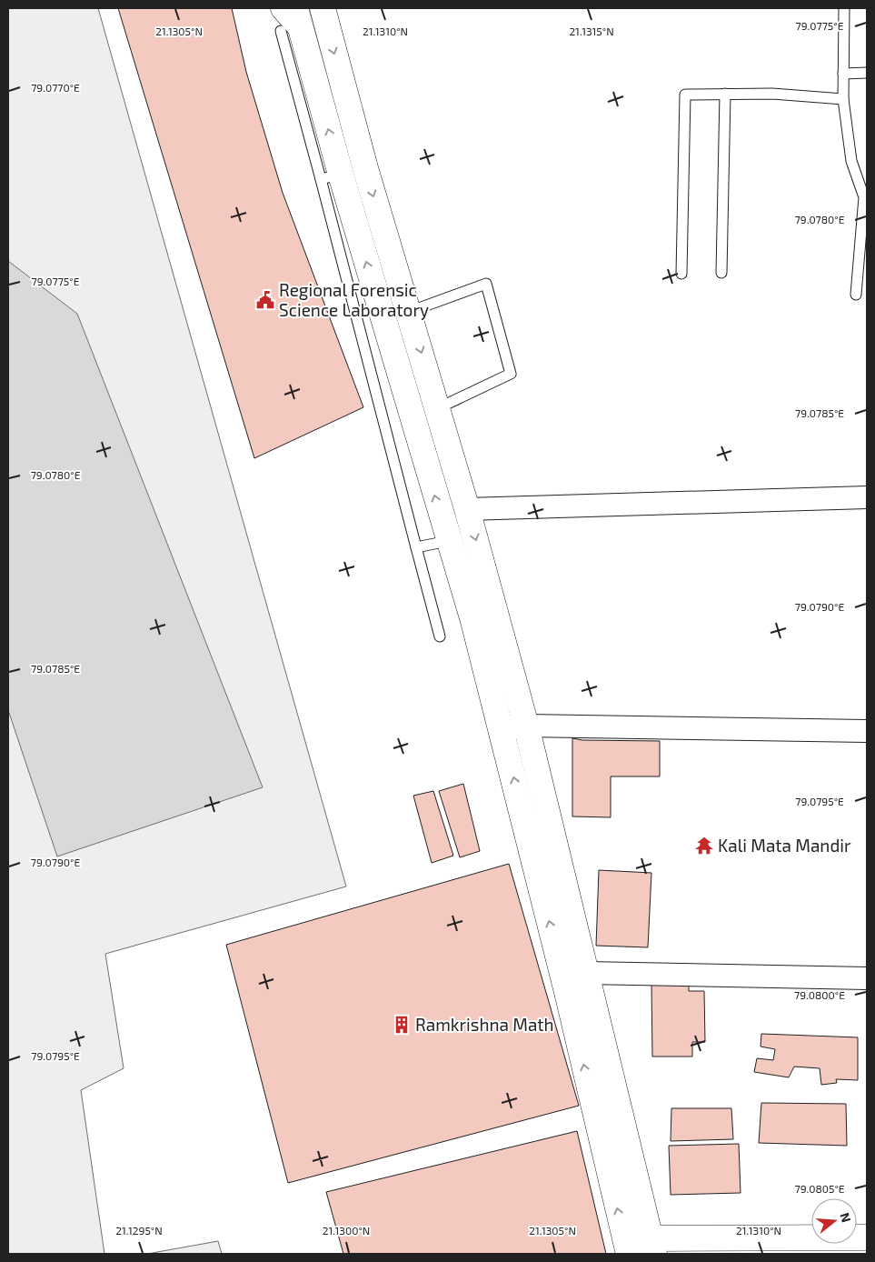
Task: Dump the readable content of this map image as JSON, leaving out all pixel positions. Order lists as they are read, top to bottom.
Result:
{
  "places": {
    "public building": ["Regional Forensic Science Laboratory"],
    "temple": ["Kali Mata Mandir"],
    "building": ["Ramkrishna Math"]
  },
  "north": "right",
  "coordinates": [
    "79.0775°E",
    "21.1305°N",
    "21.1310°N",
    "21.1315°N",
    "79.0770°E",
    "79.0780°E",
    "79.0785°E",
    "79.0790°E",
    "79.0795°E",
    "79.0800°E",
    "79.0805°E",
    "21.1295°N",
    "21.1300°N"
  ]
}
